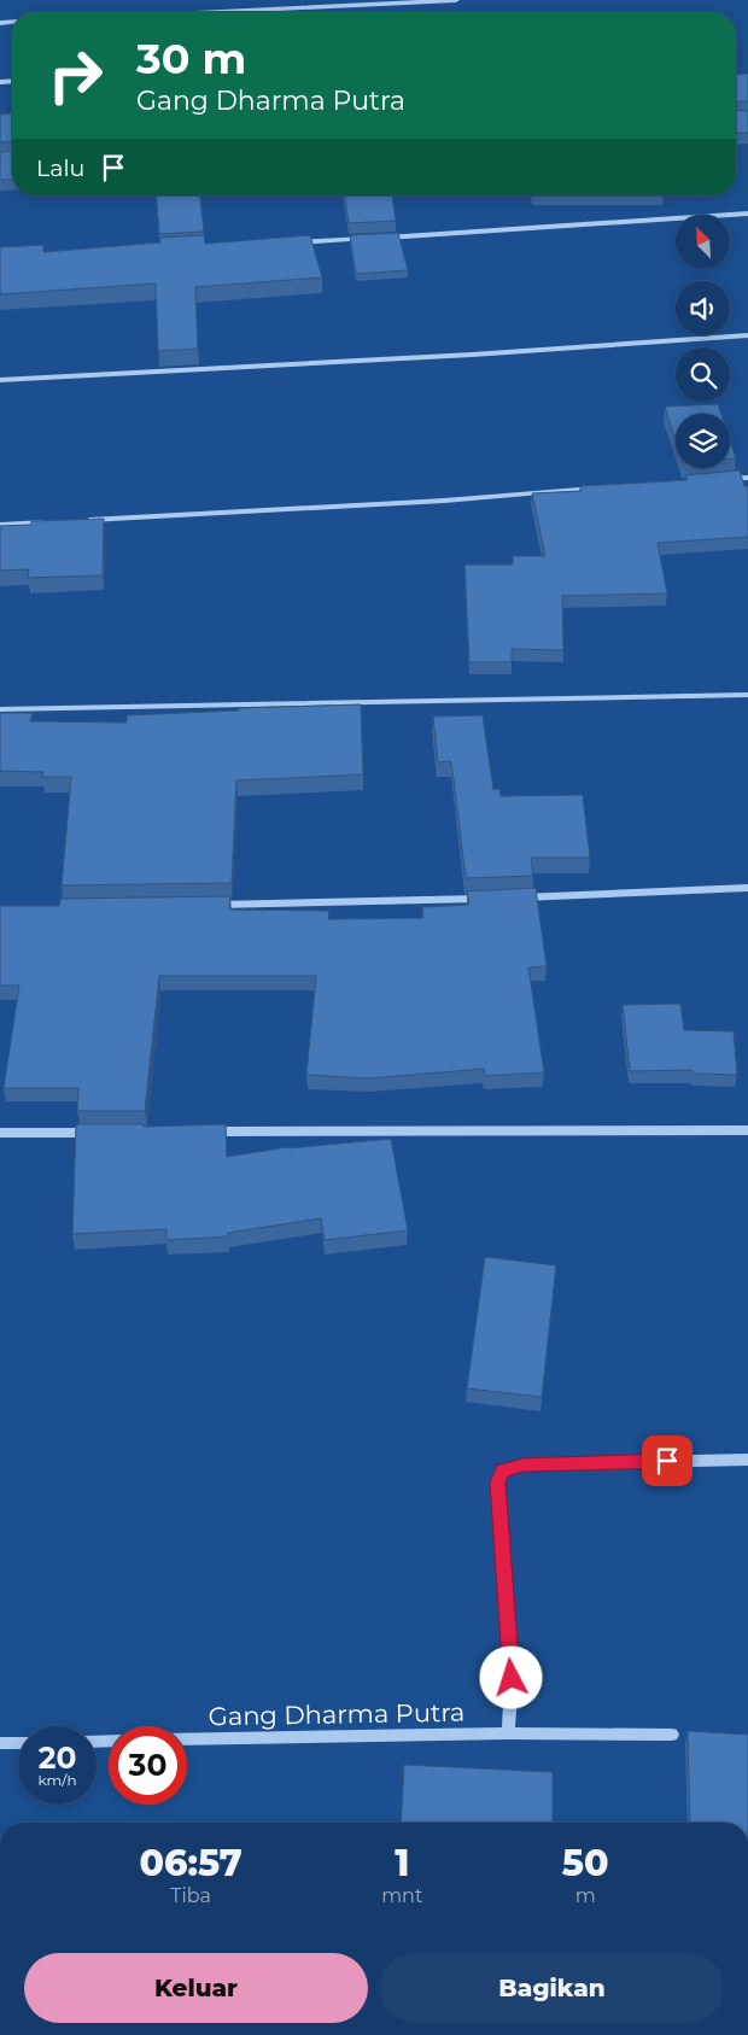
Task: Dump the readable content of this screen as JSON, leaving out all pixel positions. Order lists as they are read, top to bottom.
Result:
{
  "streets": {
    "street": ["Gang Dharma Putra"]
  },
  "north": "top left",
  "page": {
    "turn": ["30 m", "Gang Dharma Putra"],
    "then": "Lalu",
    "speed": "20 km/h",
    "limit": "30",
    "eta": [
      "06:57",
      "Tiba",
      "1",
      "mnt",
      "50",
      "m"
    ],
    "buttons": ["Keluar", "Bagikan"]
  }
}
